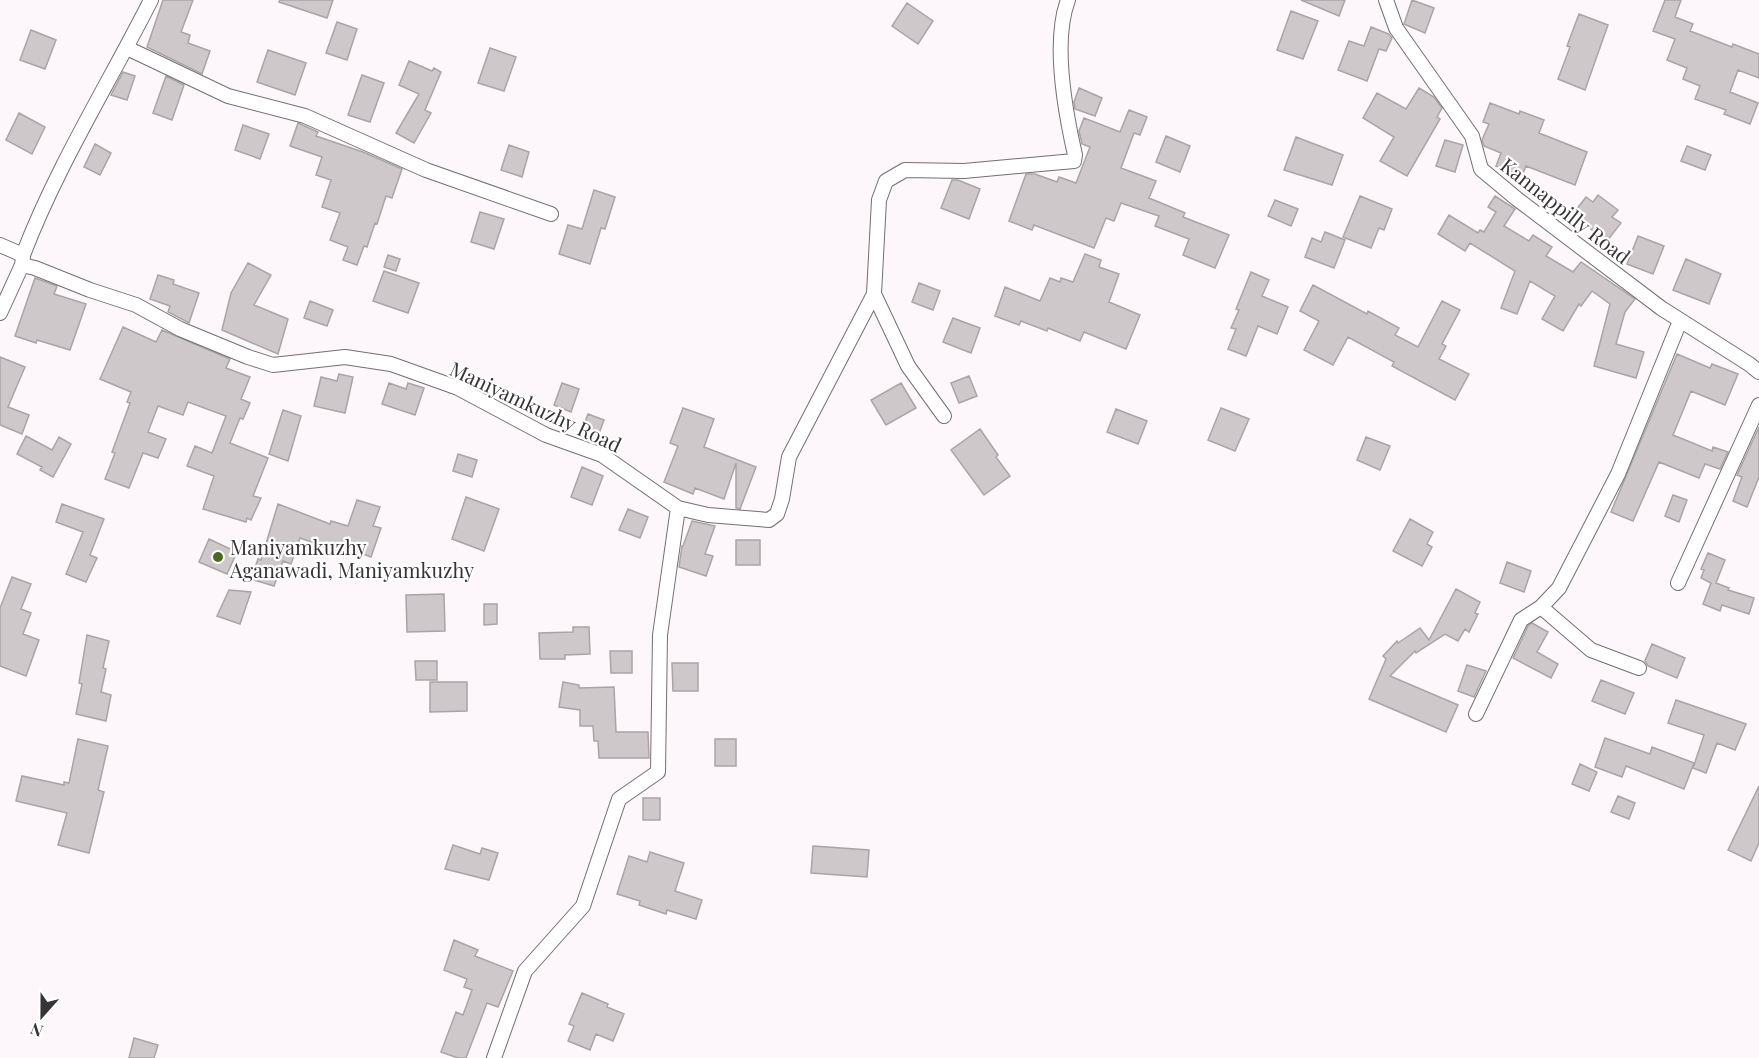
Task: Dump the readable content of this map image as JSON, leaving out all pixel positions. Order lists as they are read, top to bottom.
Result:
{
  "streets": {
    "street": ["Kannappilly Road", "Maniyamkuzhy Road"]
  },
  "places": ["Maniyamkuzhy Aganawadi, Maniyamkuzhy"],
  "north": "bottom"
}
